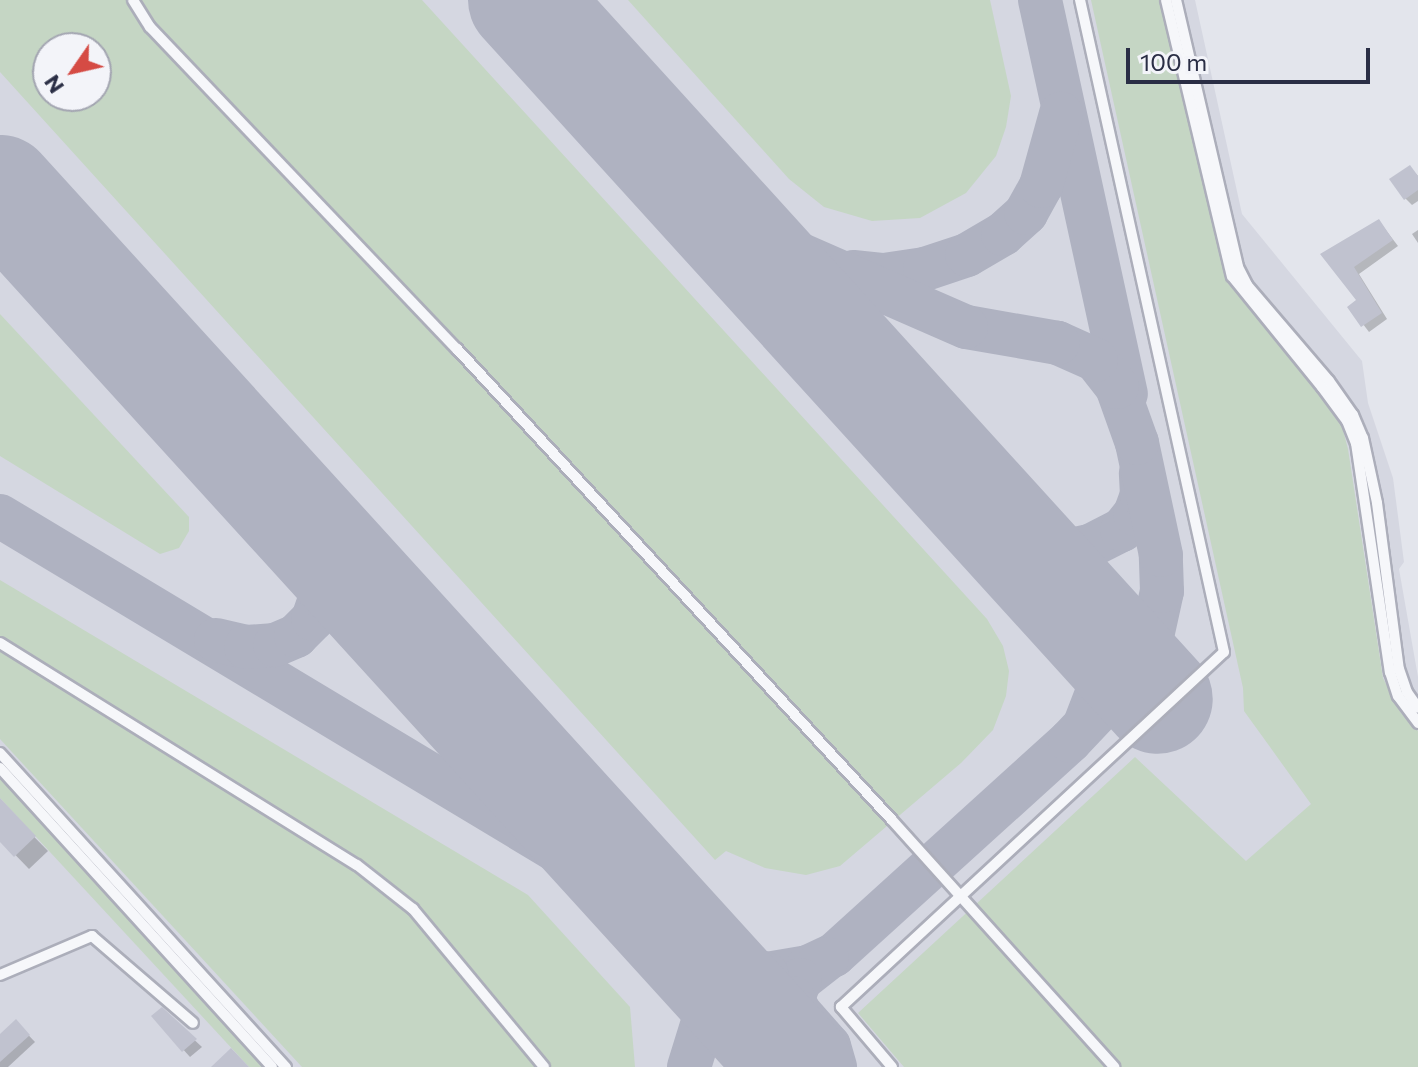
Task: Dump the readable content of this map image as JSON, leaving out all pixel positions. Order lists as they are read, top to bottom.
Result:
{
  "scale_bar": "100 m",
  "north": "bottom left"
}
